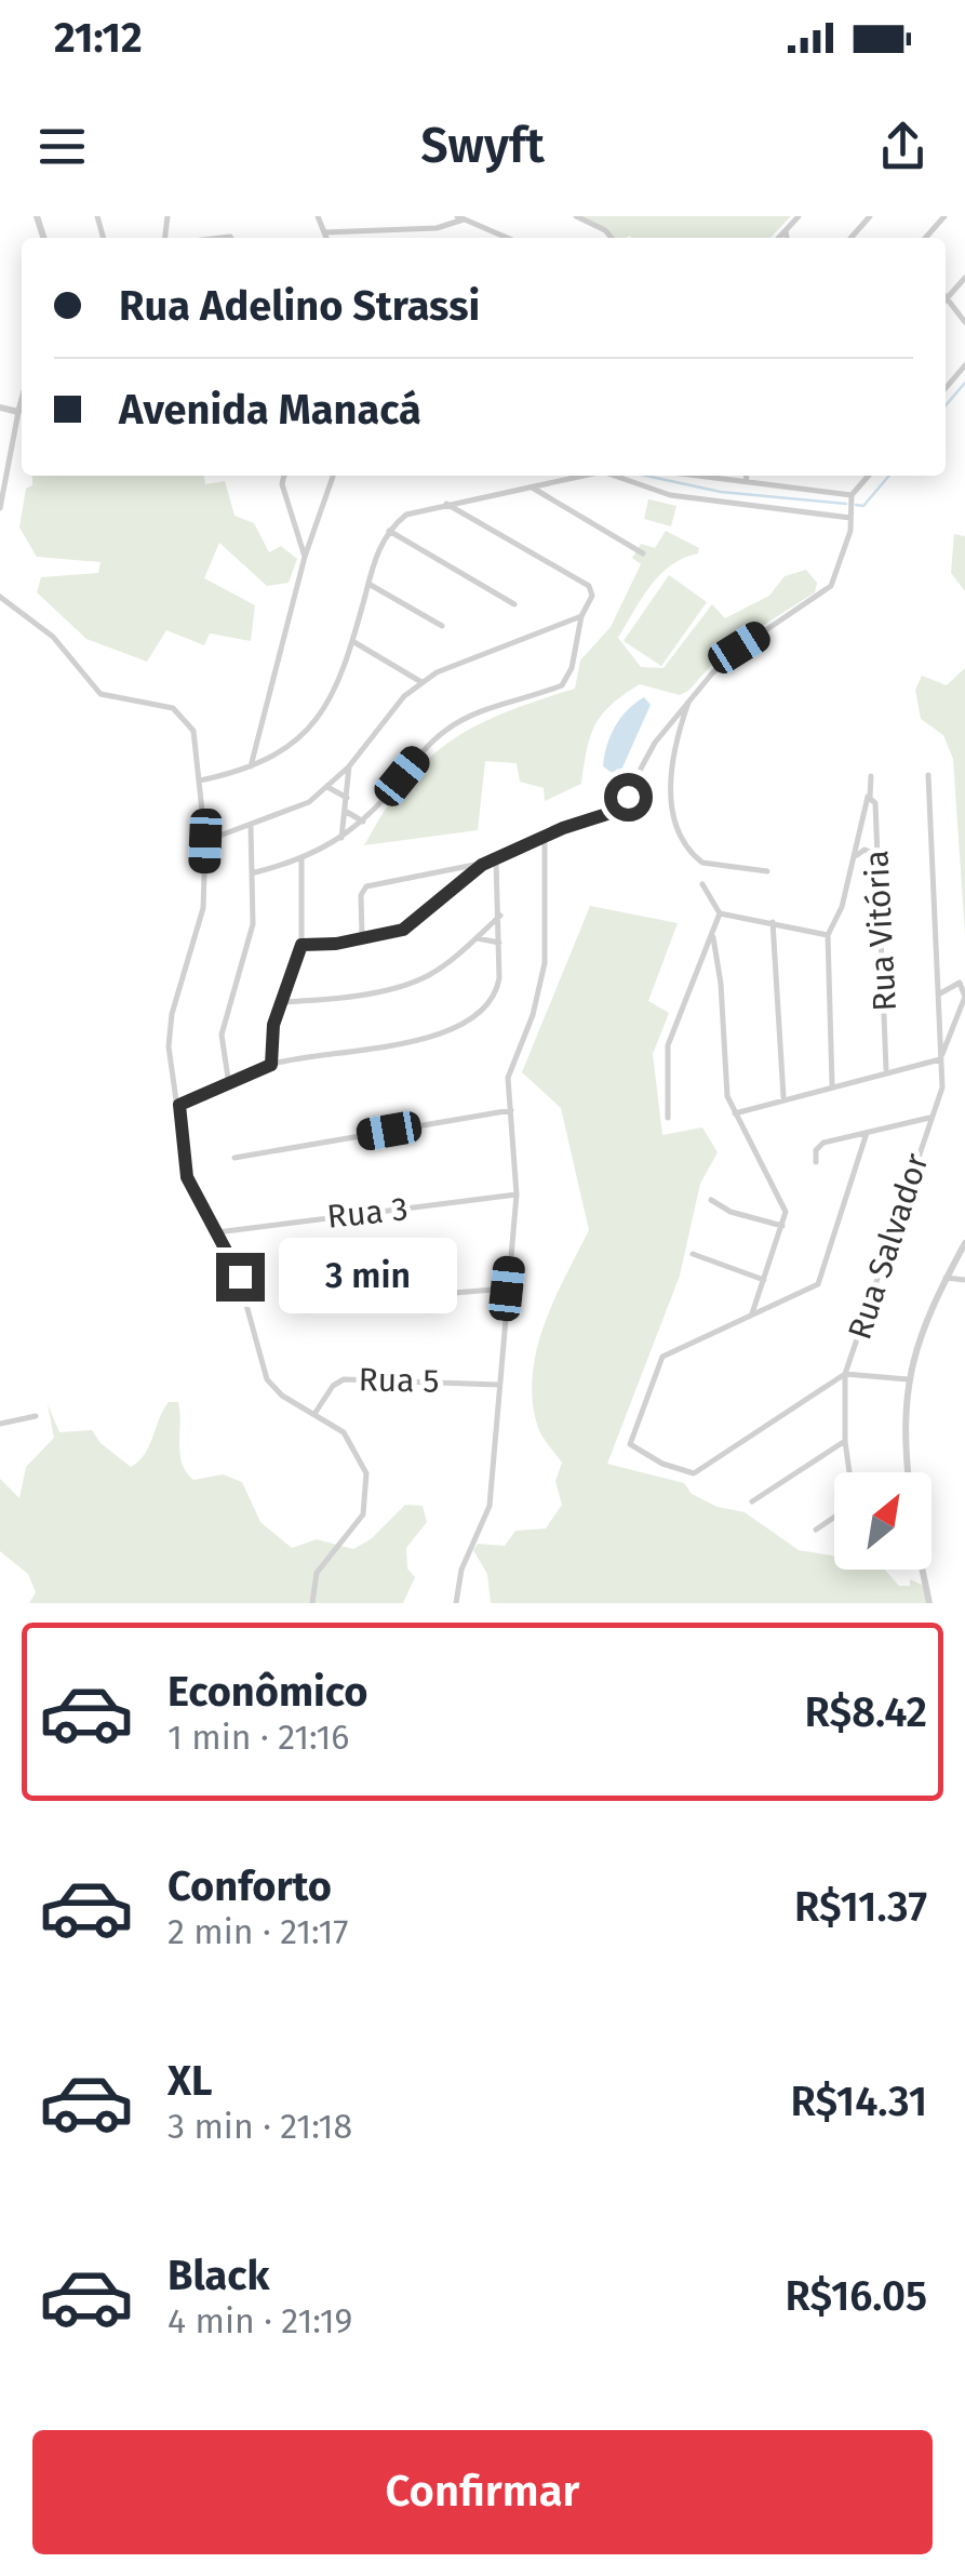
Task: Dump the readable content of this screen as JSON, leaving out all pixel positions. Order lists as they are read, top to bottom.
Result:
{
  "streets": {
    "street": [
      "Rua Vitória",
      "Rua 3",
      "Rua Salvador",
      "Rua 5"
    ]
  },
  "north": "top right",
  "page": {
    "status": "21:12",
    "header": "Swyft",
    "banner": ["Rua Adelino Strassi", "Avenida Manacá"],
    "bubble": "3 min",
    "list": [
      {
        "name": "Econômico",
        "note": "1 min · 21:16",
        "value": "R$8.42"
      },
      {
        "name": "Conforto",
        "note": "2 min · 21:17",
        "value": "R$11.37"
      },
      {
        "name": "XL",
        "note": "3 min · 21:18",
        "value": "R$14.31"
      },
      {
        "name": "Black",
        "note": "4 min · 21:19",
        "value": "R$16.05"
      }
    ],
    "buttons": "Confirmar"
  }
}
